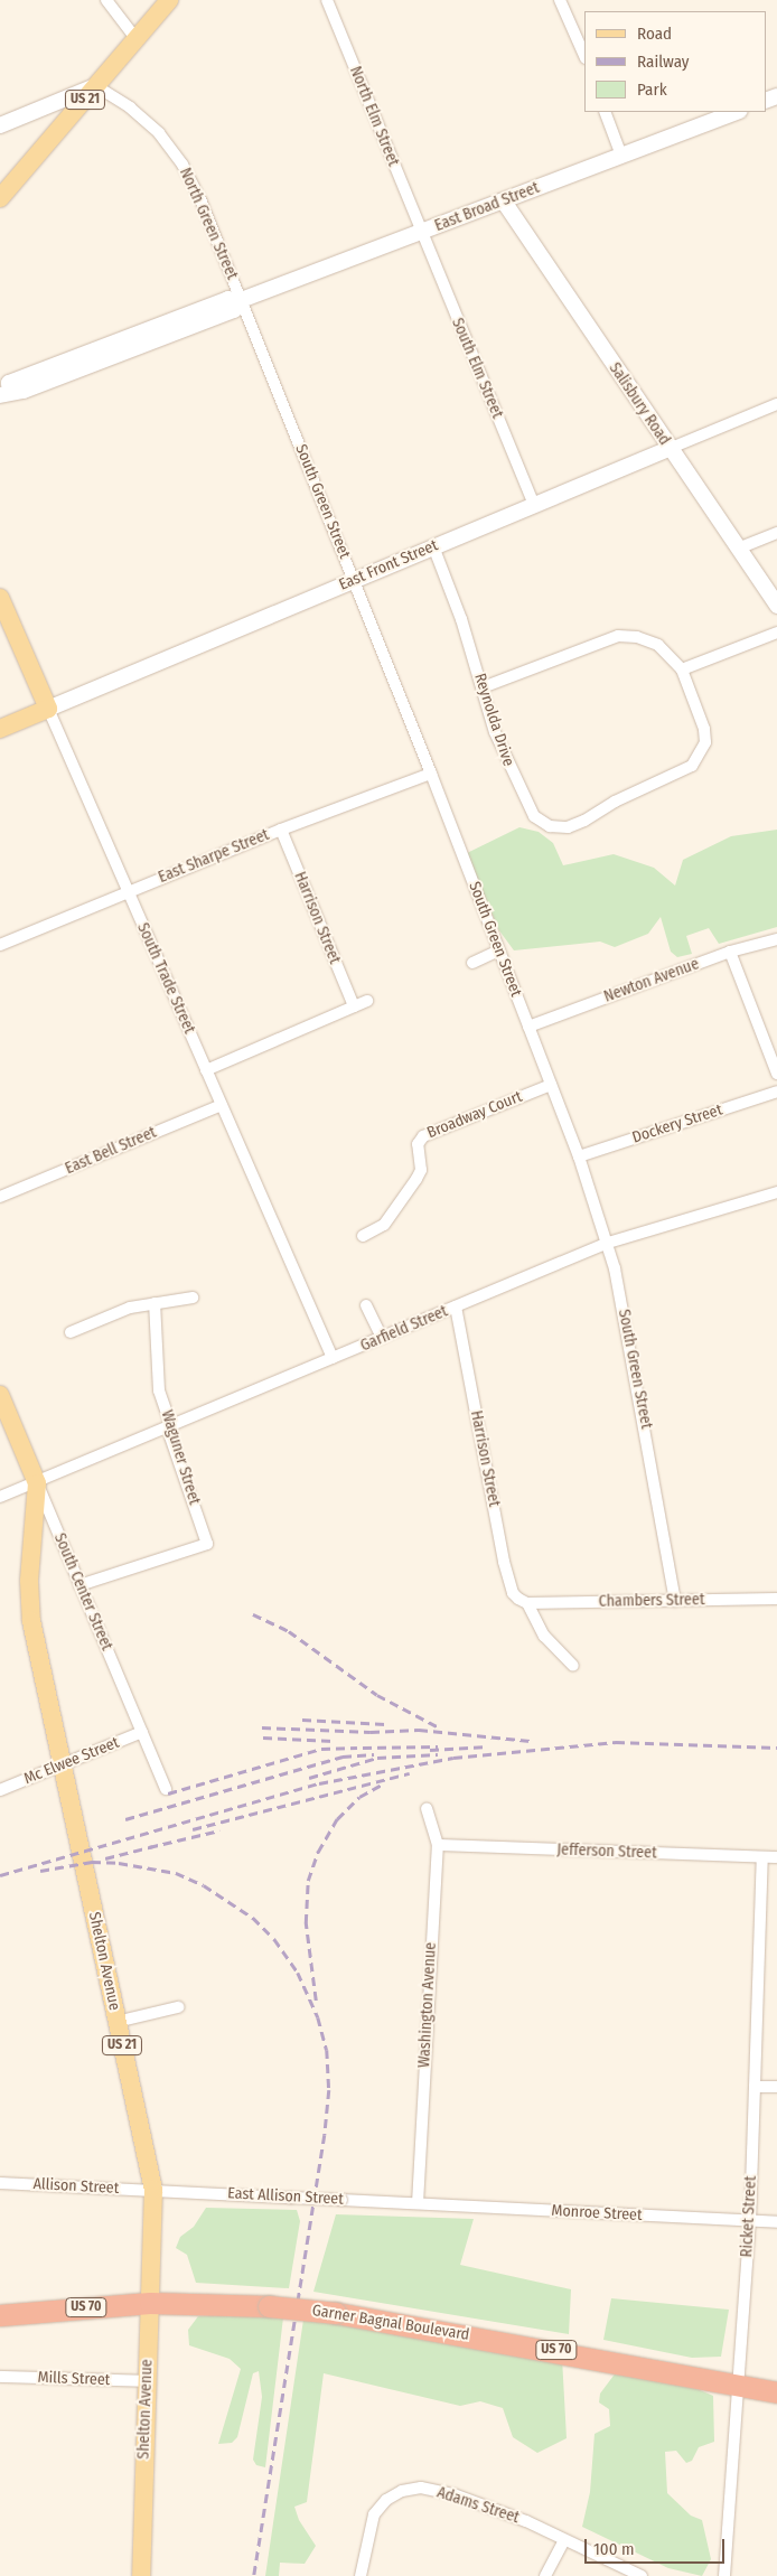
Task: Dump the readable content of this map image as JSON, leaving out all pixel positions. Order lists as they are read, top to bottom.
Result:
{
  "streets": {
    "highway": ["US 70", "Garner Bagnal Boulevard"],
    "main road": [
      "US 21",
      "East Front Street",
      "South Trade Street",
      "South Center Street",
      "Shelton Avenue"
    ],
    "street": [
      "North Elm Street",
      "East Broad Street",
      "North Green Street",
      "South Elm Street",
      "Salisbury Road",
      "South Green Street",
      "Reynolda Drive",
      "East Sharpe Street",
      "Harrison Street",
      "Newton Avenue",
      "Broadway Court",
      "Dockery Street",
      "East Bell Street",
      "Garfield Street",
      "Waguner Street",
      "Chambers Street",
      "Mc Elwee Street",
      "Jefferson Street",
      "Washington Avenue",
      "Allison Street",
      "East Allison Street",
      "Monroe Street",
      "Ricket Street",
      "Mills Street",
      "Adams Street"
    ]
  },
  "crossings": [
    ["US 21", "North Green Street"],
    ["North Elm Street", "East Broad Street"],
    ["North Elm Street", "South Elm Street"],
    ["East Broad Street", "North Green Street"],
    ["East Broad Street", "South Elm Street"],
    ["East Broad Street", "Salisbury Road"],
    ["East Broad Street", "South Green Street"],
    ["North Green Street", "South Green Street"],
    ["South Elm Street", "East Front Street"],
    ["Salisbury Road", "East Front Street"],
    ["South Green Street", "East Front Street"],
    ["South Green Street", "East Sharpe Street"],
    ["South Green Street", "Newton Avenue"],
    ["South Green Street", "Broadway Court"],
    ["South Green Street", "Dockery Street"],
    ["South Green Street", "Garfield Street"],
    ["South Green Street", "Chambers Street"],
    ["East Front Street", "Reynolda Drive"],
    ["East Front Street", "South Trade Street"],
    ["East Sharpe Street", "Harrison Street"],
    ["East Sharpe Street", "South Trade Street"],
    ["Harrison Street", "Garfield Street"],
    ["Harrison Street", "Chambers Street"],
    ["South Trade Street", "East Bell Street"],
    ["South Trade Street", "Garfield Street"],
    ["Garfield Street", "Waguner Street"],
    ["Garfield Street", "South Center Street"],
    ["Garfield Street", "Shelton Avenue"],
    ["Waguner Street", "South Center Street"],
    ["South Center Street", "Mc Elwee Street"],
    ["South Center Street", "Shelton Avenue"],
    ["Mc Elwee Street", "Shelton Avenue"],
    ["Jefferson Street", "Washington Avenue"],
    ["Jefferson Street", "Ricket Street"],
    ["Shelton Avenue", "Allison Street"],
    ["Shelton Avenue", "East Allison Street"],
    ["Shelton Avenue", "Garner Bagnal Boulevard"],
    ["Shelton Avenue", "Mills Street"],
    ["Washington Avenue", "East Allison Street"],
    ["Washington Avenue", "Monroe Street"],
    ["Allison Street", "East Allison Street"],
    ["East Allison Street", "Monroe Street"],
    ["Monroe Street", "Ricket Street"],
    ["Ricket Street", "Garner Bagnal Boulevard"]
  ],
  "legend": ["Road", "Railway", "Park"],
  "scale_bar": "100 m"
}
